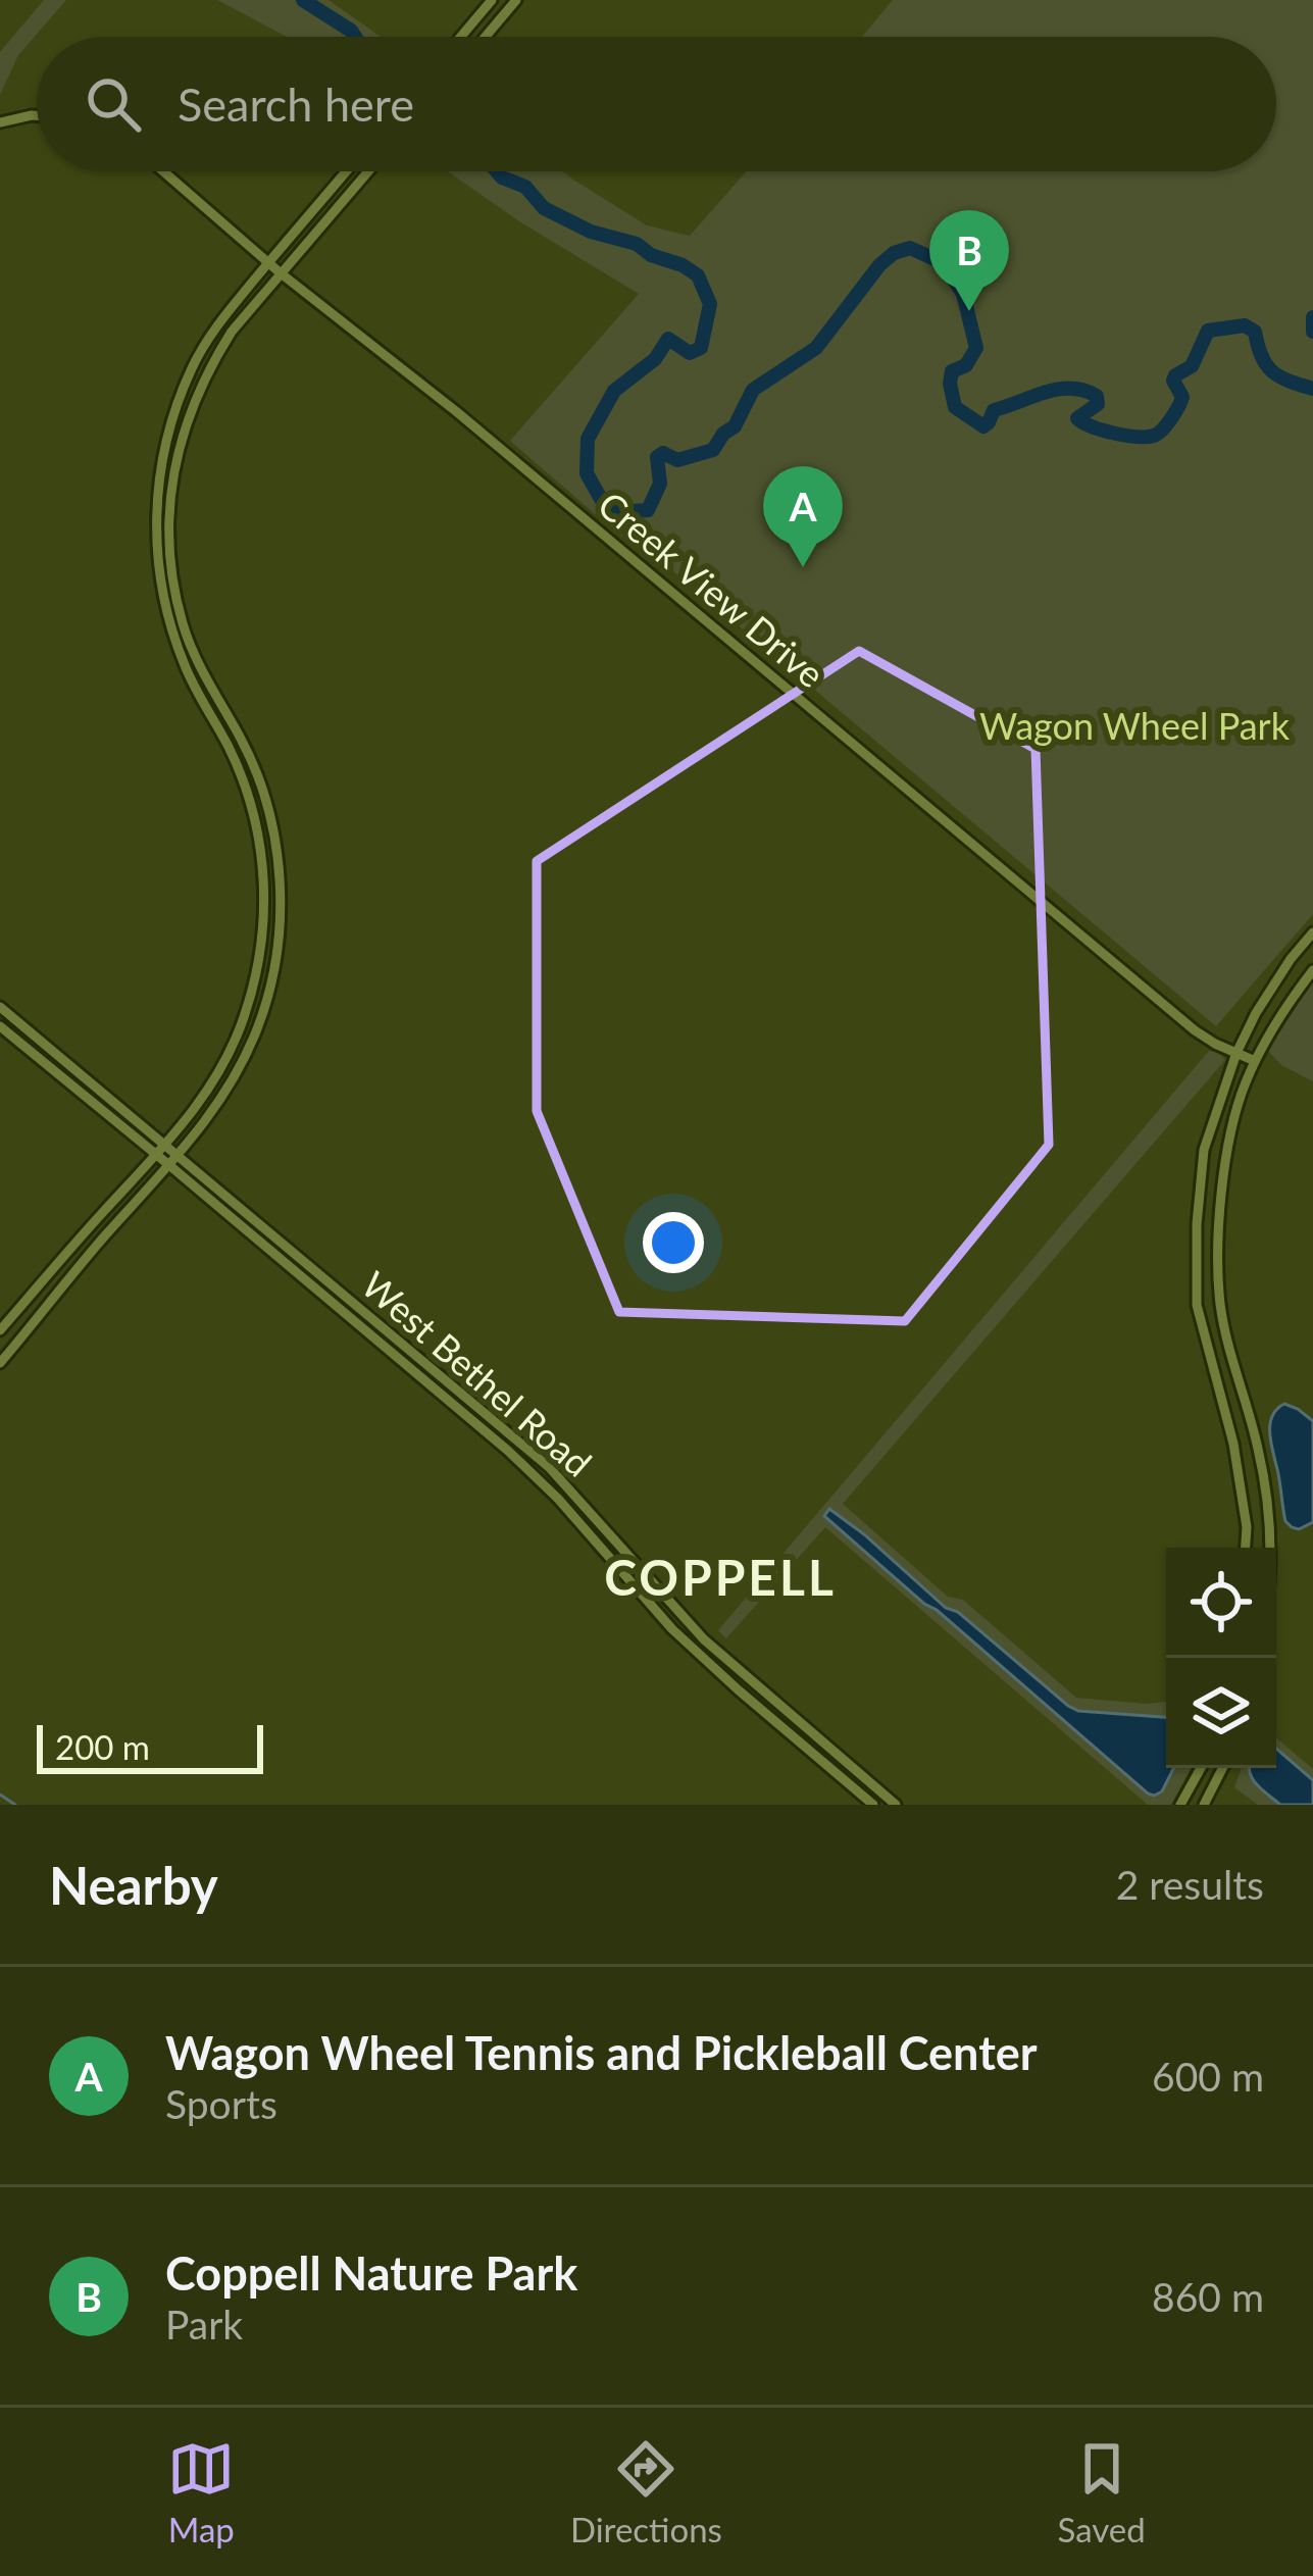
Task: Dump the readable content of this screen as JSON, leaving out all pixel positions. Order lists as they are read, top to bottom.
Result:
{
  "streets": {
    "main road": ["Creek View Drive", "West Bethel Road"]
  },
  "districts": ["COPPELL"],
  "parks": ["Wagon Wheel Park"],
  "scale_bar": "200 m",
  "page": {
    "search": "Search here",
    "pins": ["B", "A"],
    "scale": "200 m",
    "heading": ["Nearby", "2 results"],
    "list": [
      {
        "mark": "A",
        "name": "Wagon Wheel Tennis and Pickleball Center",
        "note": "Sports",
        "value": "600 m"
      },
      {
        "mark": "B",
        "name": "Coppell Nature Park",
        "note": "Park",
        "value": "860 m"
      }
    ],
    "nav": ["Map", "Directions", "Saved"]
  }
}
